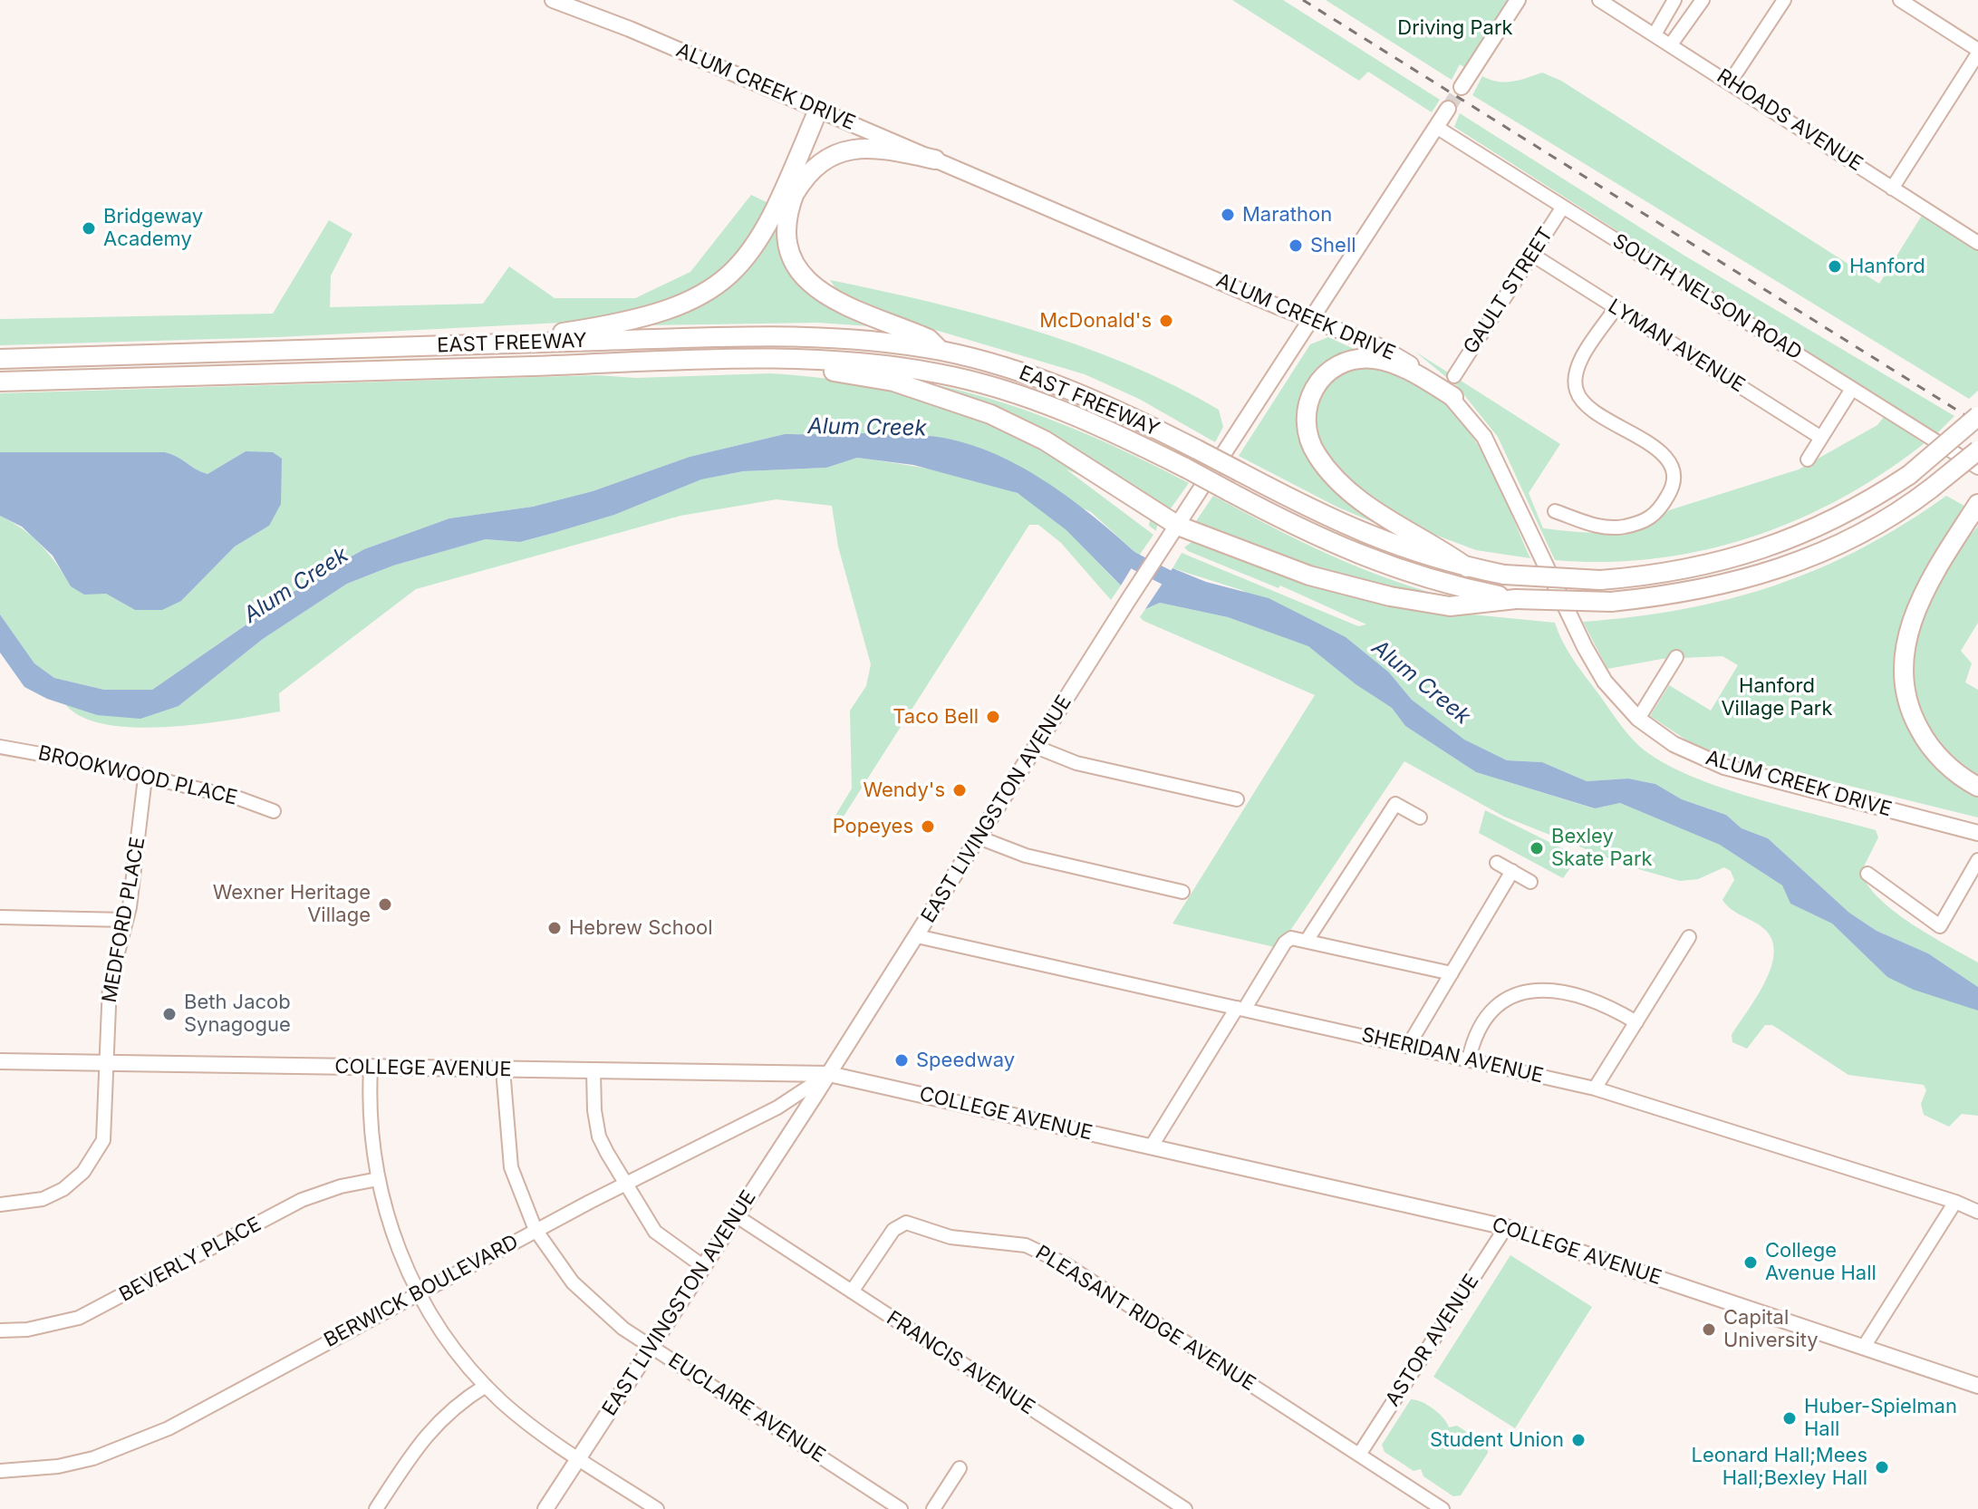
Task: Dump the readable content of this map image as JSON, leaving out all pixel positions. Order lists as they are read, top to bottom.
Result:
{
  "streets": {
    "highway": ["EAST FREEWAY"],
    "main road": ["ALUM CREEK DRIVE", "EAST LIVINGSTON AVENUE", "COLLEGE AVENUE"],
    "street": [
      "RHOADS AVENUE",
      "GAULT STREET",
      "SOUTH NELSON ROAD",
      "LYMAN AVENUE",
      "BROOKWOOD PLACE",
      "MEDFORD PLACE",
      "SHERIDAN AVENUE",
      "BEVERLY PLACE",
      "BERWICK BOULEVARD",
      "PLEASANT RIDGE AVENUE",
      "ASTOR AVENUE",
      "FRANCIS AVENUE",
      "EUCLAIRE AVENUE"
    ]
  },
  "crossings": [
    ["ALUM CREEK DRIVE", "EAST LIVINGSTON AVENUE"],
    ["GAULT STREET", "SOUTH NELSON ROAD"],
    ["GAULT STREET", "LYMAN AVENUE"],
    ["SOUTH NELSON ROAD", "EAST LIVINGSTON AVENUE"],
    ["BROOKWOOD PLACE", "MEDFORD PLACE"],
    ["EAST LIVINGSTON AVENUE", "SHERIDAN AVENUE"],
    ["EAST LIVINGSTON AVENUE", "COLLEGE AVENUE"],
    ["EAST LIVINGSTON AVENUE", "BERWICK BOULEVARD"],
    ["EAST LIVINGSTON AVENUE", "FRANCIS AVENUE"],
    ["EAST LIVINGSTON AVENUE", "EUCLAIRE AVENUE"],
    ["MEDFORD PLACE", "COLLEGE AVENUE"],
    ["COLLEGE AVENUE", "BERWICK BOULEVARD"],
    ["COLLEGE AVENUE", "ASTOR AVENUE"],
    ["COLLEGE AVENUE", "EUCLAIRE AVENUE"],
    ["BERWICK BOULEVARD", "EUCLAIRE AVENUE"],
    ["PLEASANT RIDGE AVENUE", "ASTOR AVENUE"],
    ["PLEASANT RIDGE AVENUE", "FRANCIS AVENUE"]
  ],
  "water": ["Alum Creek"],
  "parks": ["Driving Park", "Hanford Village Park"],
  "places": [
    "Marathon",
    "Bridgeway Academy",
    "Shell",
    "Hanford",
    "McDonald's",
    "Taco Bell",
    "Wendy's",
    "Popeyes",
    "Bexley Skate Park",
    "Wexner Heritage Village",
    "Hebrew School",
    "Beth Jacob Synagogue",
    "Speedway",
    "College Avenue Hall",
    "Capital University",
    "Huber-Spielman Hall",
    "Student Union",
    "Leonard Hall;Mees Hall;Bexley Hall"
  ]
}
